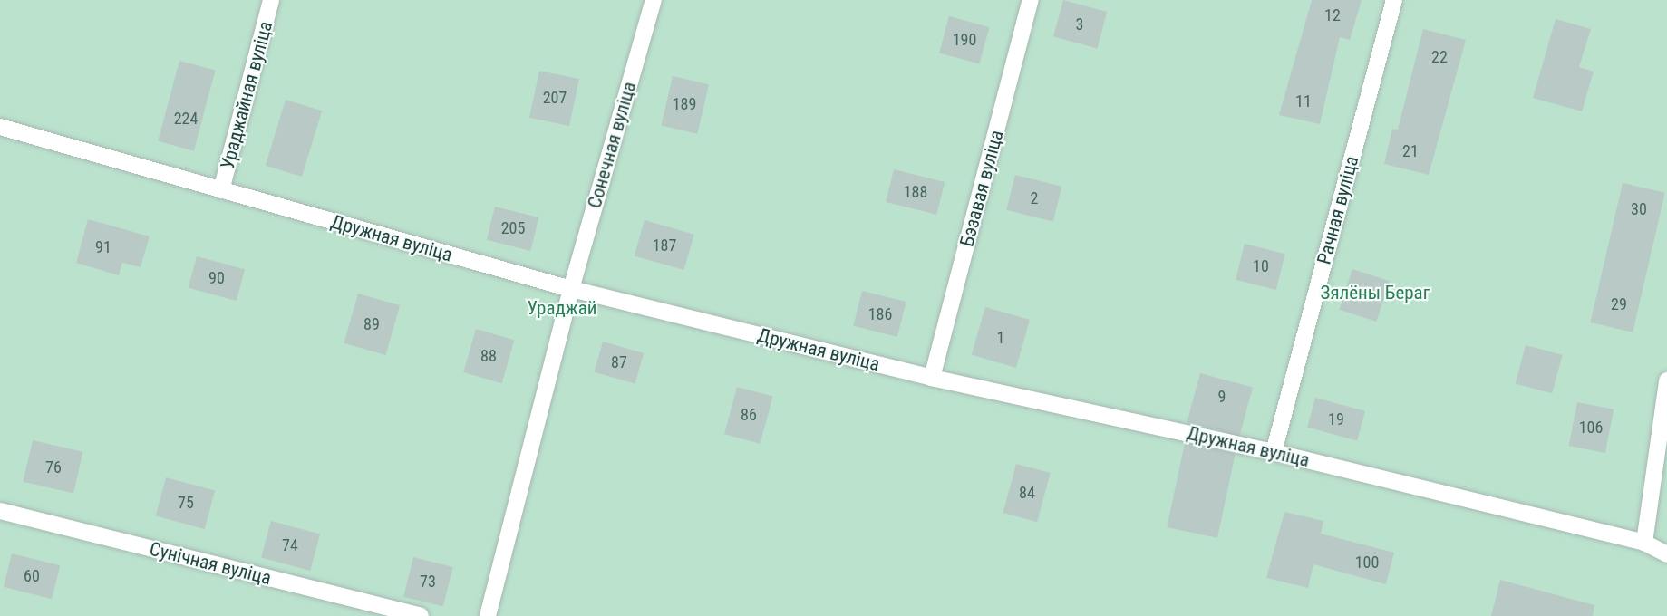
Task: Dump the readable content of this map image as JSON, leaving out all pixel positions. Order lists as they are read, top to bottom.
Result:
{
  "streets": {
    "street": [
      "Ураджайная вуліца",
      "Сонечная вуліца",
      "Бэзавая вуліца",
      "Рачная вуліца",
      "Дружная вуліца",
      "Сунічная вуліца"
    ]
  },
  "crossings": [
    ["Ураджайная вуліца", "Дружная вуліца"],
    ["Сонечная вуліца", "Дружная вуліца"],
    ["Бэзавая вуліца", "Дружная вуліца"],
    ["Рачная вуліца", "Дружная вуліца"]
  ],
  "parks": ["Зялёны Бераг", "Ураджай"],
  "house_numbers": [
    "12",
    "3",
    "190",
    "22",
    "207",
    "11",
    "189",
    "224",
    "21",
    "188",
    "2",
    "30",
    "205",
    "187",
    "91",
    "10",
    "90",
    "29",
    "186",
    "89",
    "1",
    "88",
    "87",
    "9",
    "86",
    "19",
    "106",
    "76",
    "84",
    "75",
    "74",
    "100",
    "60",
    "73"
  ]
}
